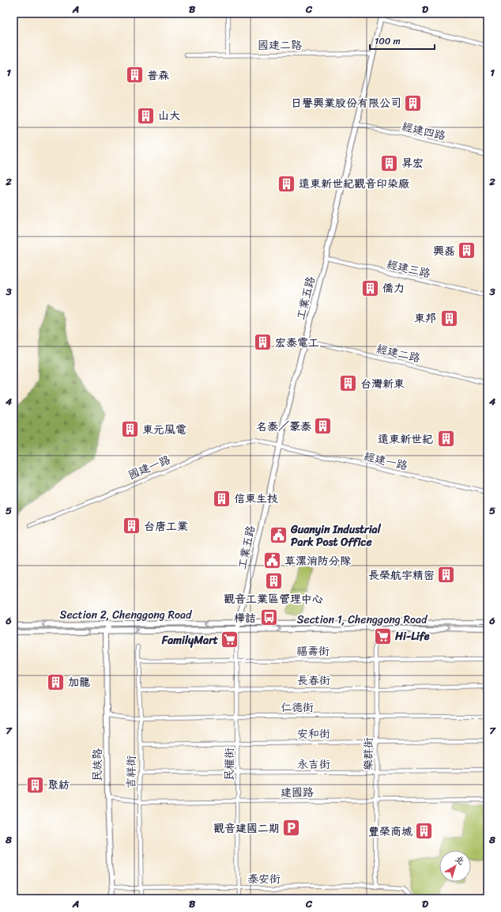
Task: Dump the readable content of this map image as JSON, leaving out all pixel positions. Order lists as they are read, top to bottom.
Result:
{
  "streets": {
    "street": [
      "國建二路",
      "經建四路",
      "經建三路",
      "工業五路",
      "經建二路",
      "經建一路",
      "國建一路",
      "Section 2, Chenggong Road",
      "Section 1, Chenggong Road",
      "福壽街",
      "長春街",
      "仁德街",
      "安和街",
      "樂群街",
      "民權街",
      "永吉街",
      "民族路",
      "吉祥街",
      "建國路",
      "泰安街"
    ]
  },
  "crossings": [
    ["國建二路", "工業五路"],
    ["經建四路", "工業五路"],
    ["經建三路", "工業五路"],
    ["工業五路", "經建二路"],
    ["工業五路", "經建一路"],
    ["工業五路", "國建一路"],
    ["工業五路", "Section 2, Chenggong Road"],
    ["工業五路", "Section 1, Chenggong Road"],
    ["工業五路", "民權街"],
    ["經建一路", "國建一路"],
    ["Section 2, Chenggong Road", "Section 1, Chenggong Road"],
    ["Section 2, Chenggong Road", "民權街"],
    ["Section 2, Chenggong Road", "民族路"],
    ["Section 1, Chenggong Road", "樂群街"],
    ["Section 1, Chenggong Road", "民權街"],
    ["福壽街", "樂群街"],
    ["福壽街", "民權街"],
    ["福壽街", "吉祥街"],
    ["長春街", "樂群街"],
    ["長春街", "民權街"],
    ["長春街", "吉祥街"],
    ["仁德街", "樂群街"],
    ["仁德街", "民權街"],
    ["仁德街", "民族路"],
    ["仁德街", "吉祥街"],
    ["安和街", "樂群街"],
    ["安和街", "民權街"],
    ["安和街", "吉祥街"],
    ["樂群街", "永吉街"],
    ["樂群街", "建國路"],
    ["樂群街", "泰安街"],
    ["民權街", "永吉街"],
    ["民權街", "建國路"],
    ["民權街", "泰安街"],
    ["永吉街", "吉祥街"],
    ["民族路", "建國路"],
    ["民族路", "泰安街"],
    ["吉祥街", "建國路"],
    ["吉祥街", "泰安街"]
  ],
  "places": {
    "building": [
      "普森",
      "日譽興業股份有限公司",
      "山大",
      "昇宏",
      "遠東新世紀觀音印染廠",
      "興磊",
      "僑力",
      "東邦",
      "宏泰電工",
      "台灣新東",
      "名泰／豪泰",
      "東元風電",
      "遠東新世紀",
      "信東生技",
      "台唐工業",
      "長榮航宇精密",
      "觀音工業區管理中心",
      "加龍",
      "聚紡",
      "豐榮商城"
    ],
    "public building": ["Guanyin Industrial Park Post Office", "草漯消防分隊"],
    "bus stop": ["樺詰"],
    "supermarket": ["Hi-Life", "FamilyMart"],
    "parking": ["觀音建國二期"]
  },
  "scale_bar": "100 m",
  "north": "top right",
  "grid": {
    "columns": [
      "A",
      "B",
      "C",
      "D"
    ],
    "rows": [
      "1",
      "2",
      "3",
      "4",
      "5",
      "6",
      "7",
      "8"
    ]
  }
}
